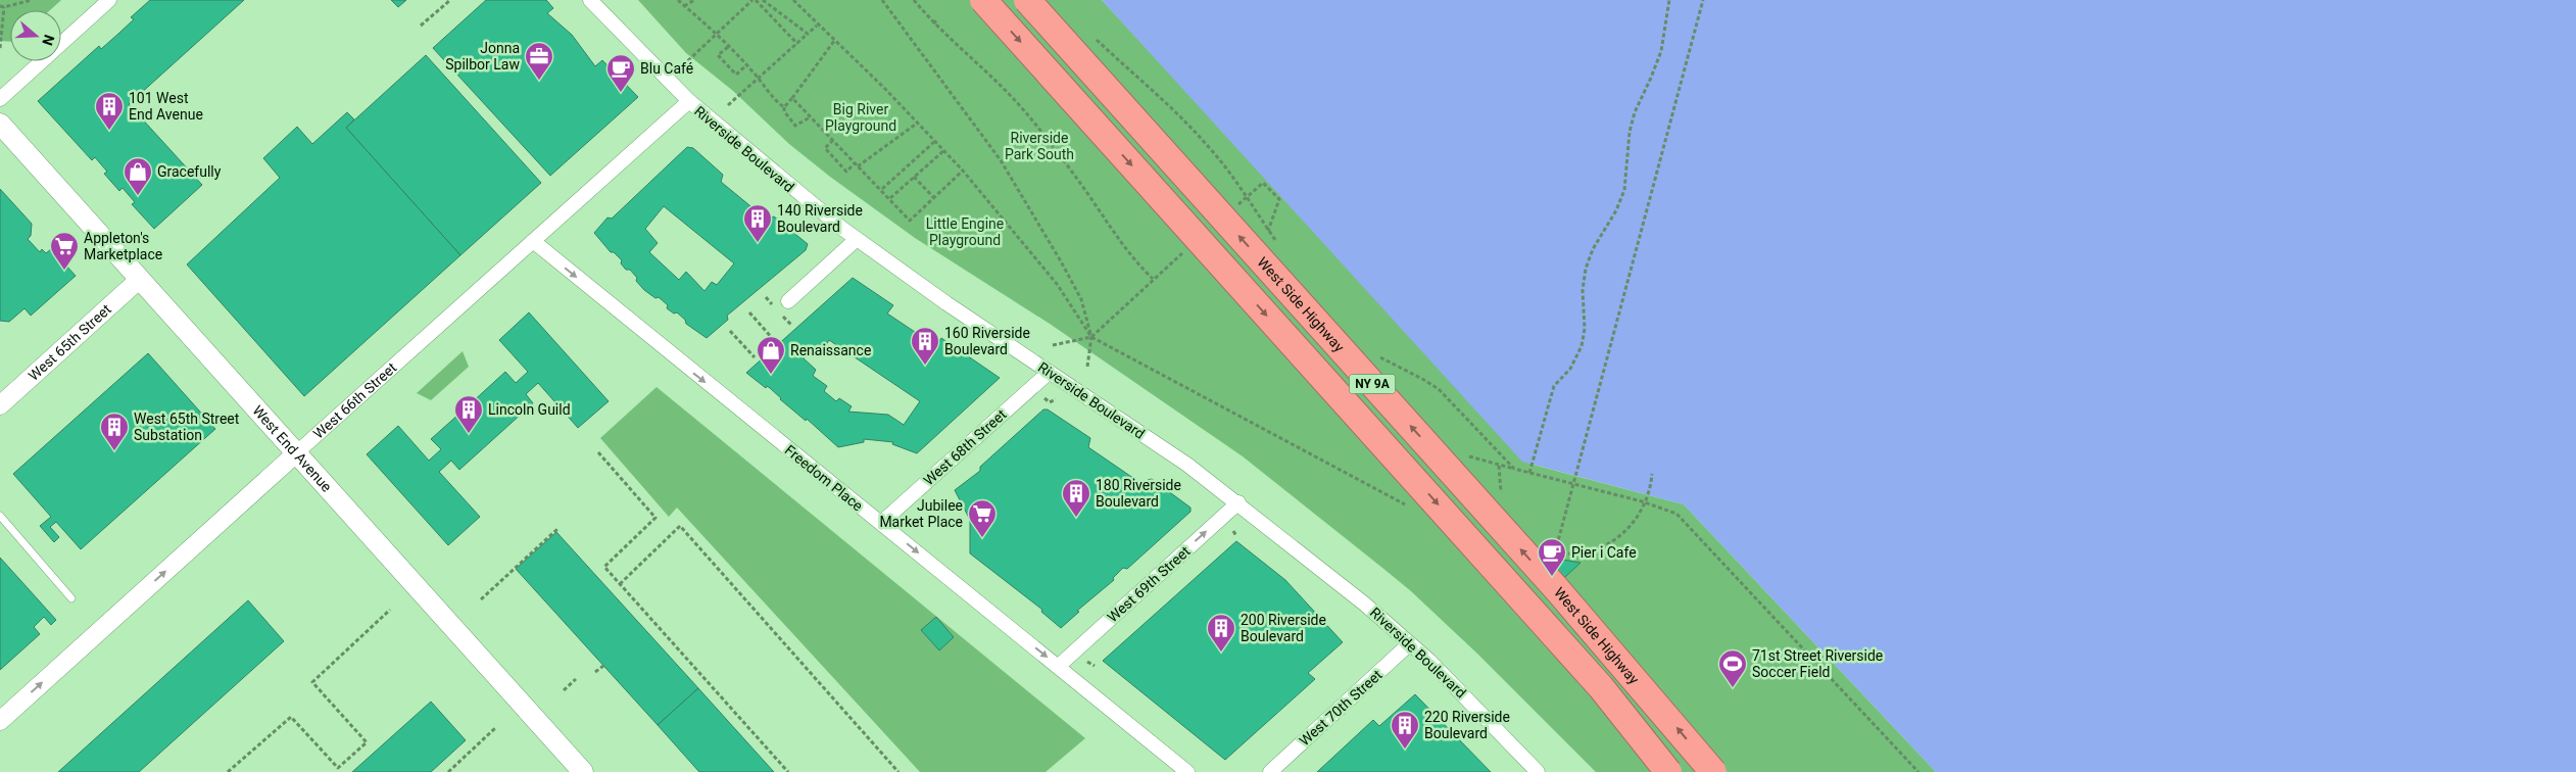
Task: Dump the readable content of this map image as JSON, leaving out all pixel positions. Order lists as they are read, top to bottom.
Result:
{
  "streets": {
    "highway": ["West Side Highway", "NY 9A"],
    "main road": ["West End Avenue"],
    "street": [
      "Riverside Boulevard",
      "West 65th Street",
      "West 66th Street",
      "West 68th Street",
      "Freedom Place",
      "West 69th Street",
      "West 70th Street"
    ]
  },
  "crossings": [
    ["Riverside Boulevard", "West 66th Street"],
    ["Riverside Boulevard", "West 68th Street"],
    ["Riverside Boulevard", "West 69th Street"],
    ["Riverside Boulevard", "West 70th Street"],
    ["West 65th Street", "West End Avenue"],
    ["West 66th Street", "West End Avenue"],
    ["West 66th Street", "Freedom Place"],
    ["West 68th Street", "Freedom Place"],
    ["Freedom Place", "West 69th Street"]
  ],
  "one_way": ["West 66th Street", "Freedom Place", "West 69th Street"],
  "parks": ["Big River Playground", "Riverside Park South", "Little Engine Playground"],
  "places": {
    "office": ["Jonna Spilbor Law"],
    "cafe": ["Blu Café", "Pier i Cafe"],
    "building": [
      "101 West End Avenue",
      "140 Riverside Boulevard",
      "160 Riverside Boulevard",
      "Lincoln Guild",
      "West 65th Street Substation",
      "180 Riverside Boulevard",
      "200 Riverside Boulevard",
      "220 Riverside Boulevard"
    ],
    "shop": ["Gracefully", "Renaissance"],
    "supermarket": ["Appleton's Marketplace", "Jubilee Market Place"],
    "sports": ["71st Street Riverside Soccer Field"]
  },
  "north": "right"
}
